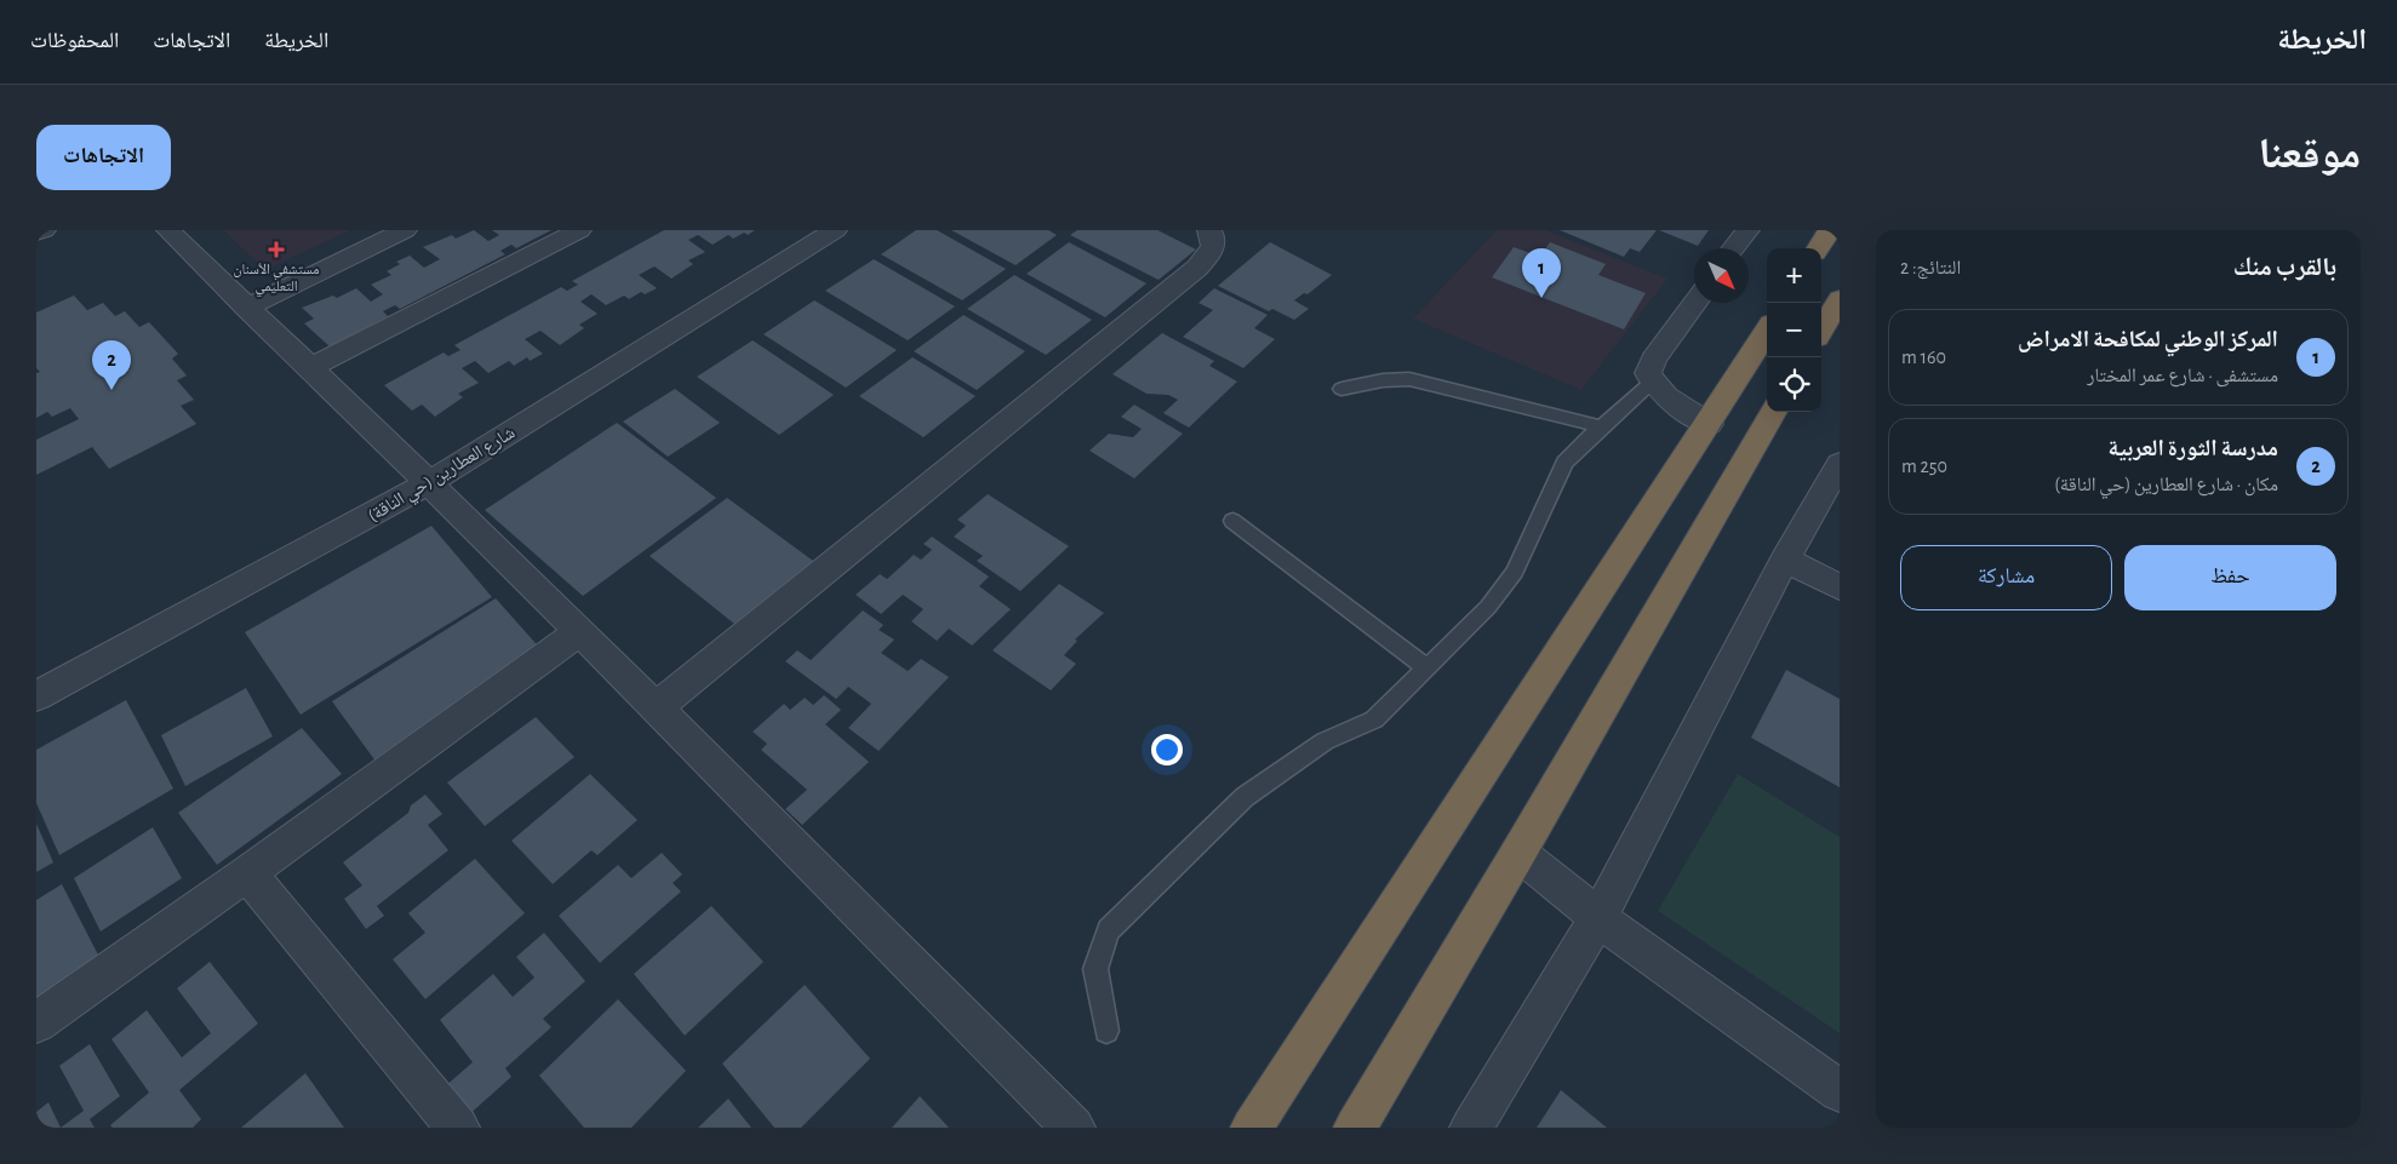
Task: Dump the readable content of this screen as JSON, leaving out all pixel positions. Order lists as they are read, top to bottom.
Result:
{
  "streets": {
    "street": ["شارع العطارين (حي الناقة)"]
  },
  "places": {
    "health": ["مستشفي الأسنان التعليمي"]
  },
  "north": "bottom right",
  "page": {
    "header": "الخريطة",
    "nav": ["الخريطة", "الاتجاهات", "المحفوظات"],
    "title": "موقعنا",
    "buttons": [
      "الاتجاهات",
      ["حفظ", "مشاركة"]
    ],
    "heading": ["بالقرب منك", "النتائج: 2"],
    "map_buttons": ["+", "−"],
    "pins": ["1", "2"],
    "list": [
      {
        "mark": "1",
        "name": "المركز الوطني لمكافحة الامراض",
        "note": "مستشفى · شارع عمر المختار",
        "value": "160 m"
      },
      {
        "mark": "2",
        "name": "مدرسة الثورة العربية",
        "note": "مكان · شارع العطارين (حي الناقة)",
        "value": "250 m"
      }
    ]
  }
}
